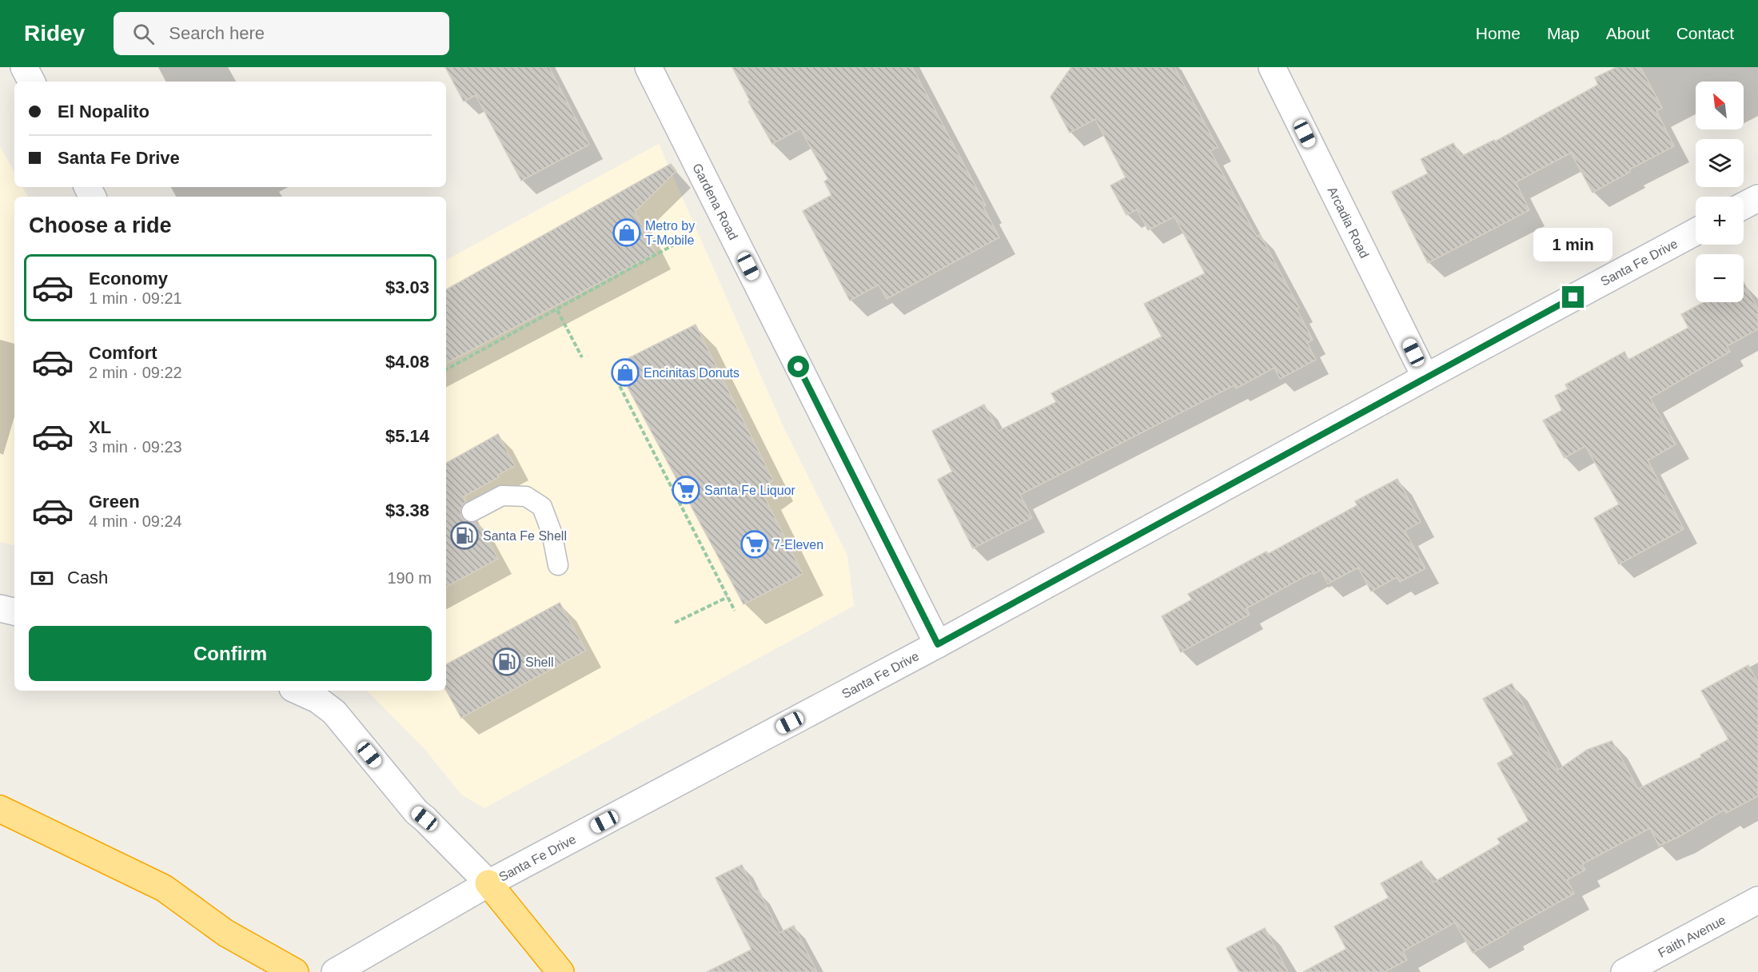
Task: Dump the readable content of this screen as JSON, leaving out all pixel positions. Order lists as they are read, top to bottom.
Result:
{
  "streets": {
    "main road": [
      "Gardena Road",
      "Arcadia Road",
      "Santa Fe Drive",
      "Faith Avenue"
    ]
  },
  "crossings": [
    ["Gardena Road", "Santa Fe Drive"],
    ["Arcadia Road", "Santa Fe Drive"]
  ],
  "places": {
    "shop": ["Metro by T-Mobile", "Encinitas Donuts"],
    "supermarket": ["Santa Fe Liquor", "7-Eleven"],
    "fuel station": ["Santa Fe Shell", "Shell"]
  },
  "north": "top left",
  "page": {
    "header": "Ridey",
    "search": "Search here",
    "nav": [
      "Home",
      "Map",
      "About",
      "Contact"
    ],
    "map_buttons": ["+", "−"],
    "banner": ["El Nopalito", "Santa Fe Drive"],
    "heading": "Choose a ride",
    "bubble": "1 min",
    "list": [
      {
        "name": "Economy",
        "note": "1 min · 09:21",
        "value": "$3.03"
      },
      {
        "name": "Comfort",
        "note": "2 min · 09:22",
        "value": "$4.08"
      },
      {
        "name": "XL",
        "note": "3 min · 09:23",
        "value": "$5.14"
      },
      {
        "name": "Green",
        "note": "4 min · 09:24",
        "value": "$3.38"
      }
    ],
    "pay": ["Cash", "190 m"],
    "buttons": "Confirm"
  }
}
